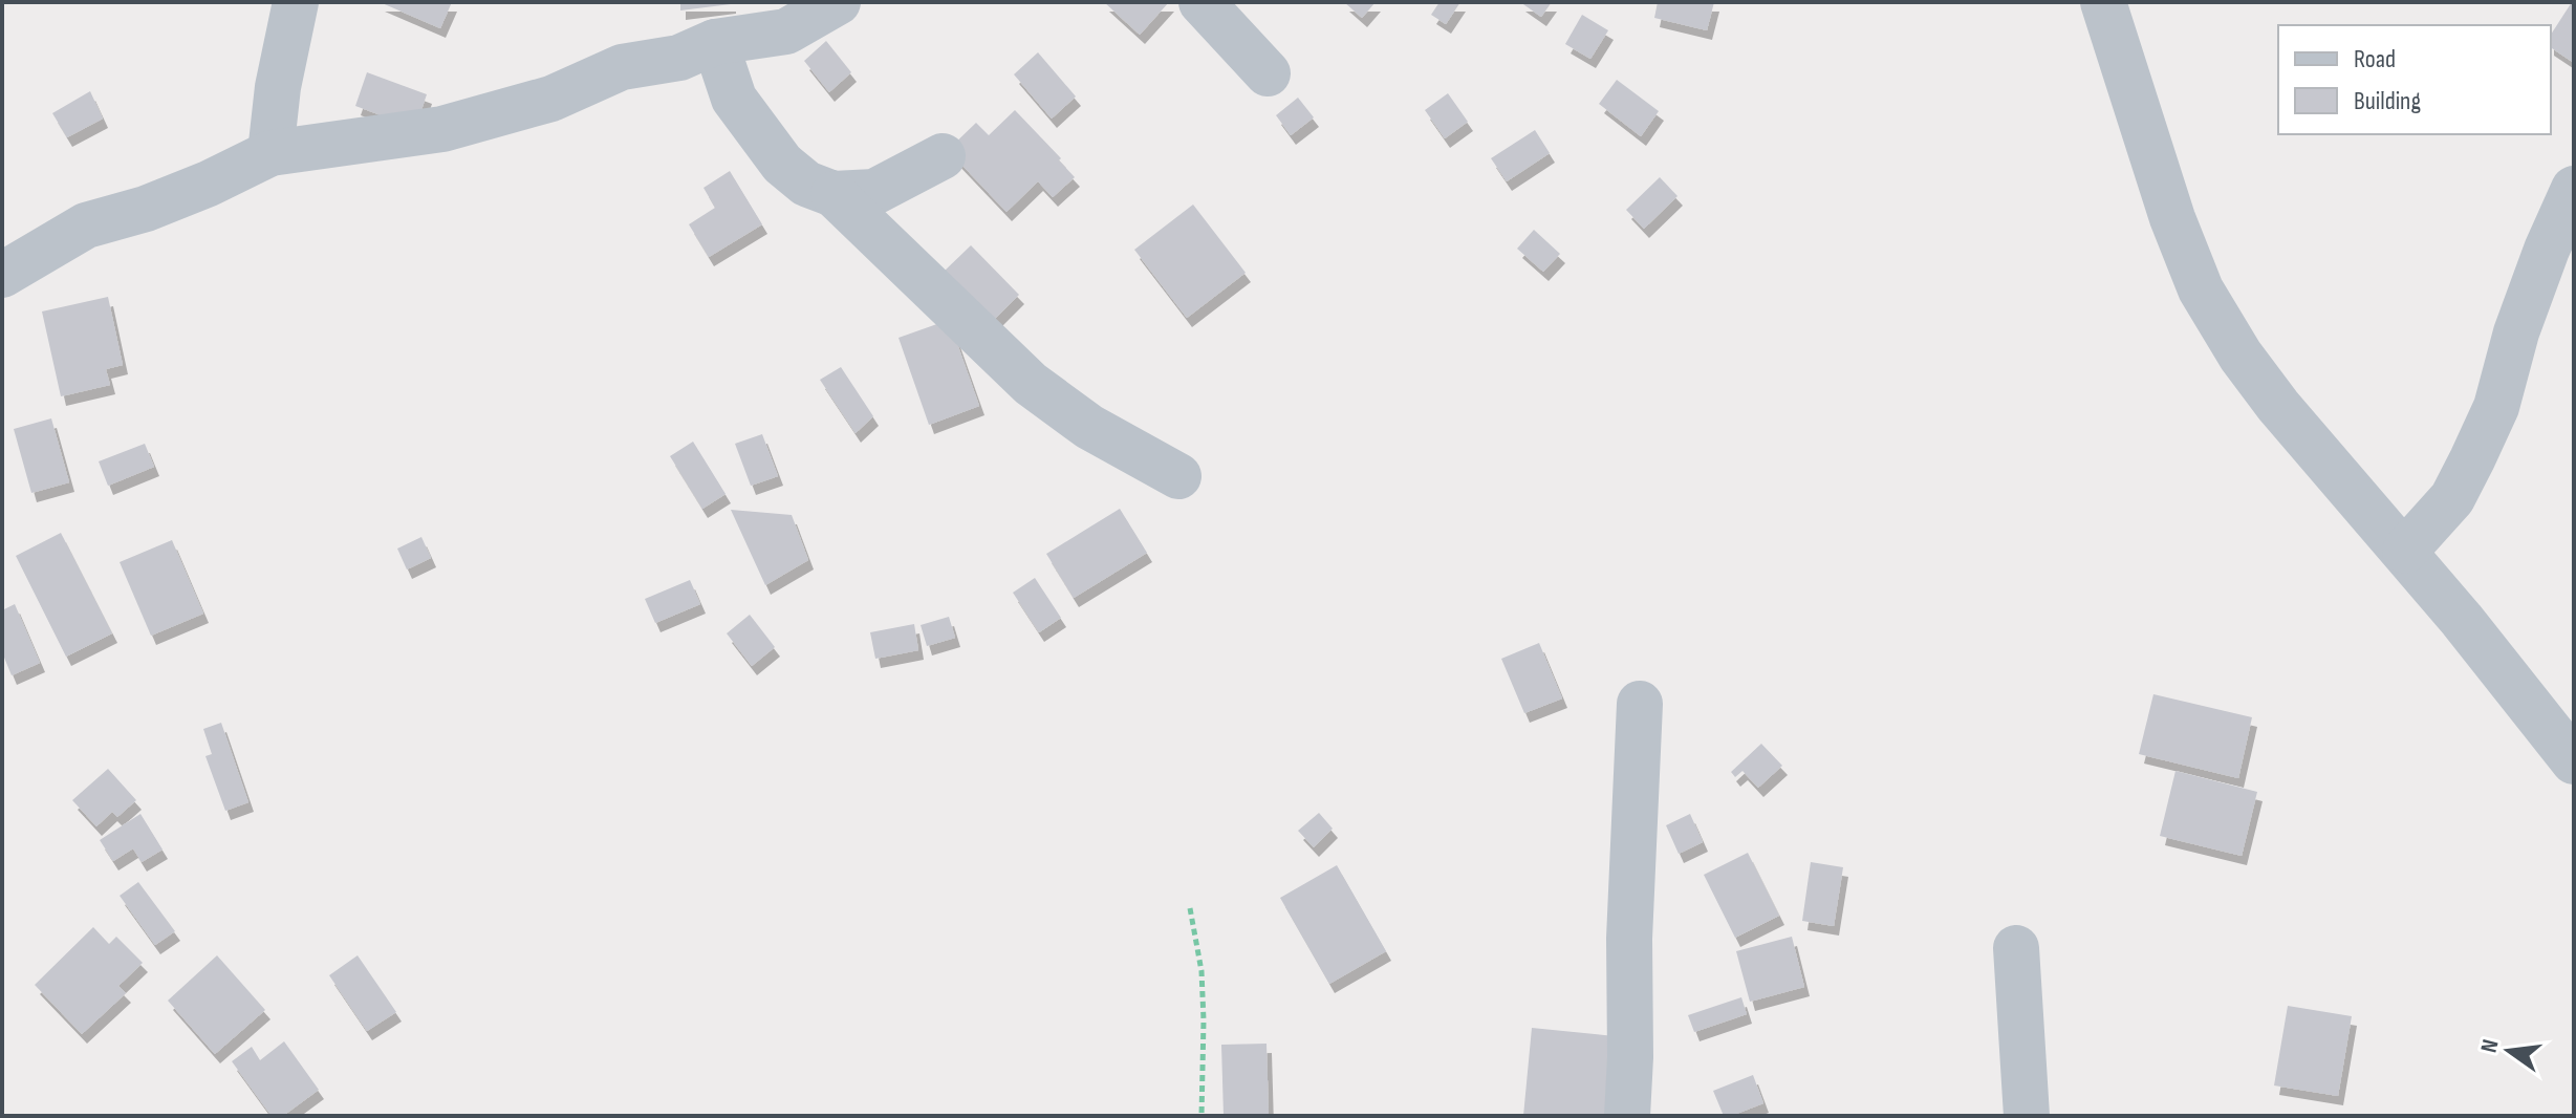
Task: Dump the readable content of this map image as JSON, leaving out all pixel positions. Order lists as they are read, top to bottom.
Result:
{
  "legend": ["Road", "Building"],
  "north": "left"
}
